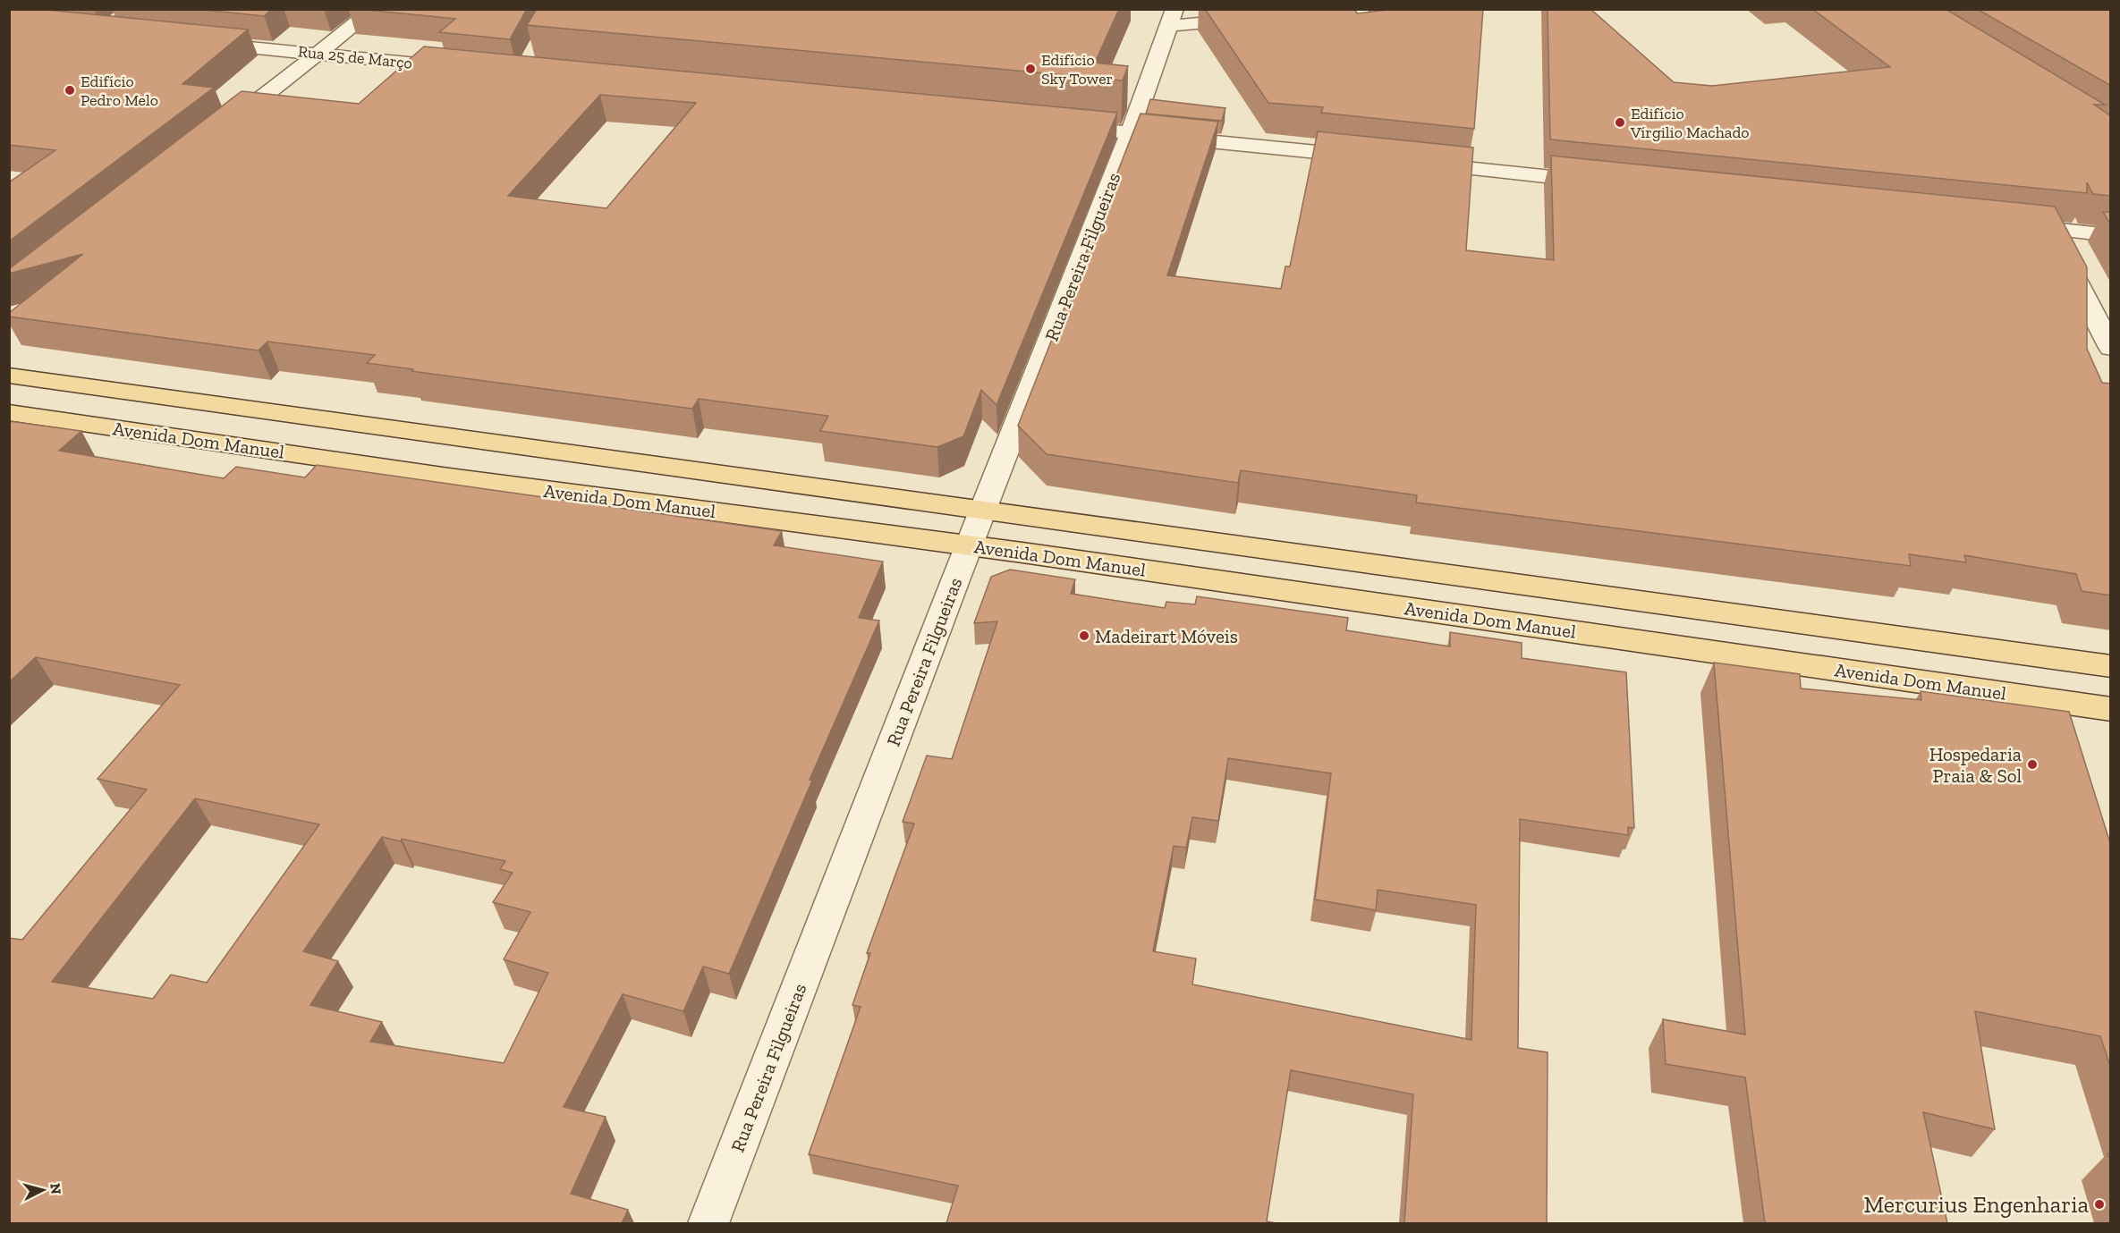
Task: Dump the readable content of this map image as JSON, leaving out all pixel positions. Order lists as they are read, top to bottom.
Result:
{
  "streets": {
    "main road": ["Avenida Dom Manuel"],
    "street": ["Rua 25 de Março", "Rua Pereira Filgueiras"]
  },
  "crossings": [
    ["Rua Pereira Filgueiras", "Avenida Dom Manuel"]
  ],
  "places": [
    "Edifício Sky Tower",
    "Edifício Pedro Melo",
    "Edifício Vírgilio Machado",
    "Madeirart Móveis",
    "Hospedaria Praia & Sol",
    "Mercurius Engenharia"
  ],
  "north": "right"
}
